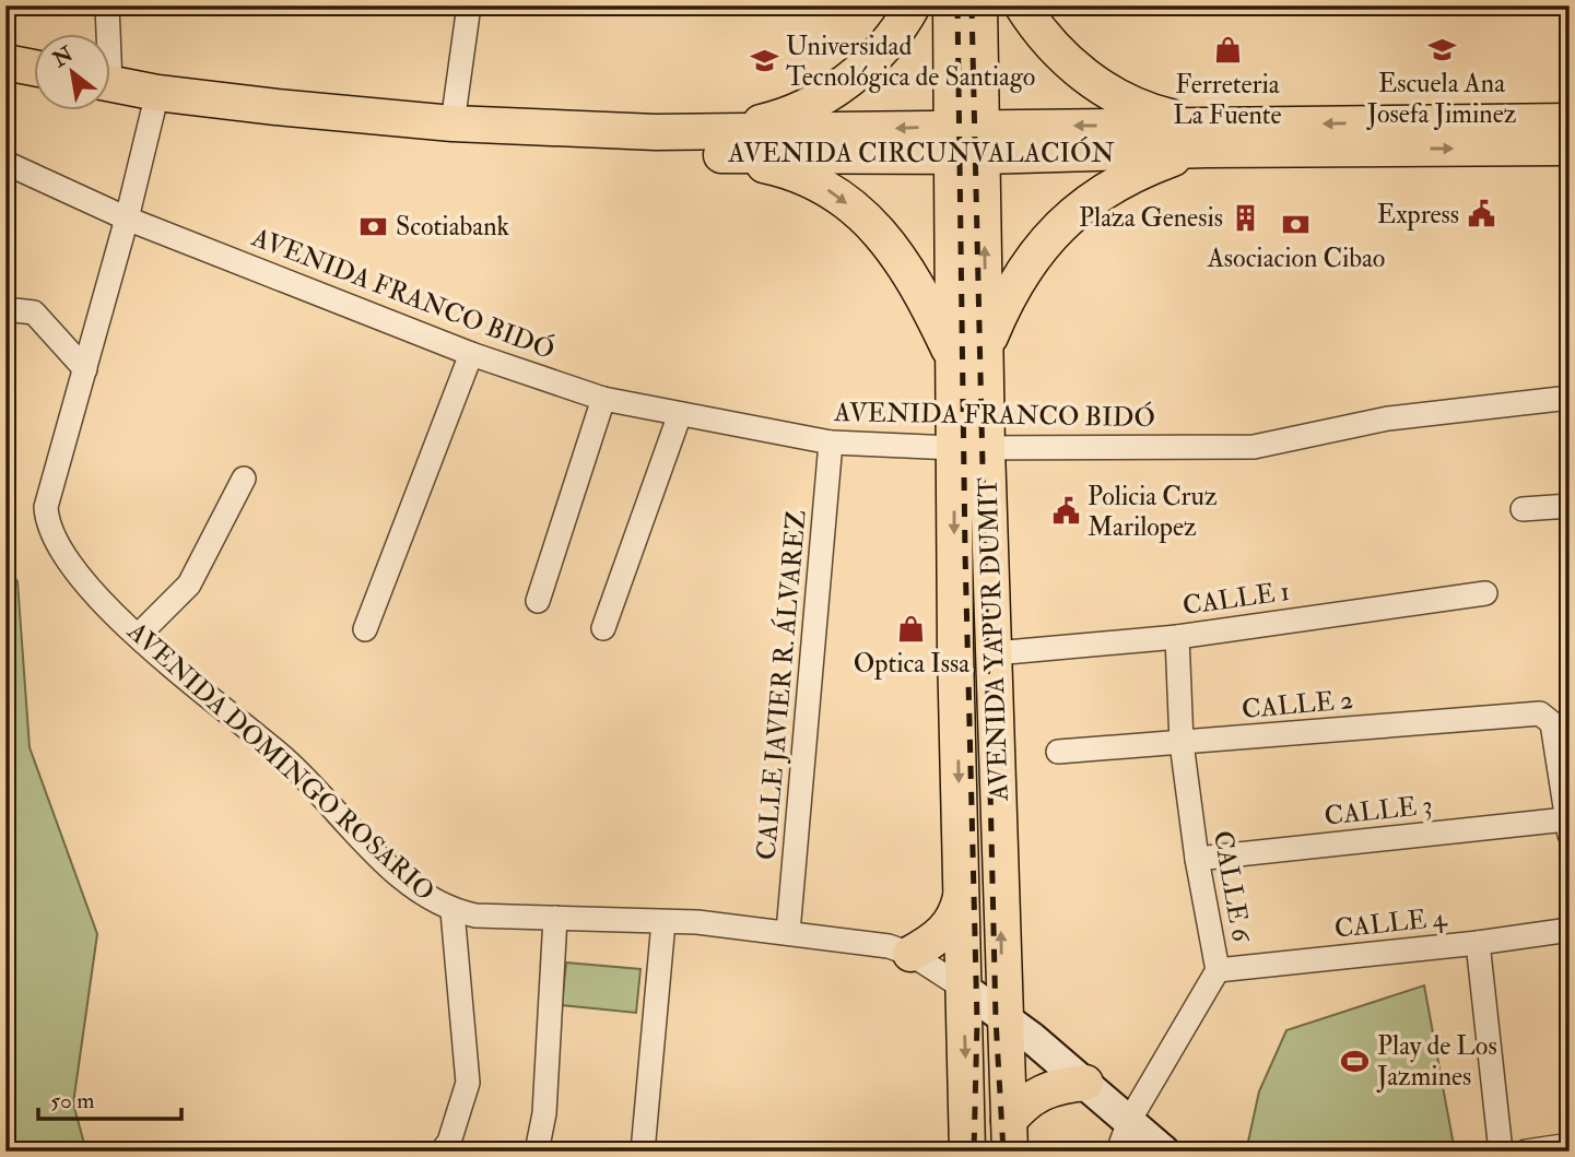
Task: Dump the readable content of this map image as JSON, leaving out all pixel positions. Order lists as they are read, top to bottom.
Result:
{
  "streets": {
    "main road": ["AVENIDA CIRCUNVALACIÓN", "AVENIDA YAPUR DUMIT", "AVENIDA DOMINGO ROSARIO"],
    "street": [
      "AVENIDA FRANCO BIDÓ",
      "CALLE 1",
      "CALLE JAVIER R. ÁLVAREZ",
      "CALLE 2",
      "CALLE 3",
      "CALLE 6",
      "CALLE 4"
    ]
  },
  "crossings": [
    ["AVENIDA CIRCUNVALACIÓN", "AVENIDA YAPUR DUMIT"],
    ["AVENIDA CIRCUNVALACIÓN", "AVENIDA DOMINGO ROSARIO"],
    ["AVENIDA FRANCO BIDÓ", "AVENIDA YAPUR DUMIT"],
    ["AVENIDA FRANCO BIDÓ", "CALLE JAVIER R. ÁLVAREZ"],
    ["AVENIDA FRANCO BIDÓ", "AVENIDA DOMINGO ROSARIO"],
    ["CALLE 1", "AVENIDA YAPUR DUMIT"],
    ["CALLE 1", "CALLE 6"],
    ["AVENIDA YAPUR DUMIT", "AVENIDA DOMINGO ROSARIO"],
    ["CALLE JAVIER R. ÁLVAREZ", "AVENIDA DOMINGO ROSARIO"],
    ["CALLE 2", "CALLE 3"],
    ["CALLE 2", "CALLE 6"],
    ["AVENIDA DOMINGO ROSARIO", "CALLE 6"],
    ["CALLE 3", "CALLE 6"],
    ["CALLE 6", "CALLE 4"]
  ],
  "places": {
    "school or university": ["Escuela Ana Josefa Jiminez", "Universidad Tecnológica de Santiago"],
    "shop": ["Ferreteria La Fuente", "Optica Issa"],
    "public building": ["Express", "Policia Cruz Marilopez"],
    "building": ["Plaza Genesis"],
    "bank": ["Asociacion Cibao", "Scotiabank"],
    "sports": ["Play de Los Jazmines"]
  },
  "scale_bar": "50 m",
  "north": "top left"
}
